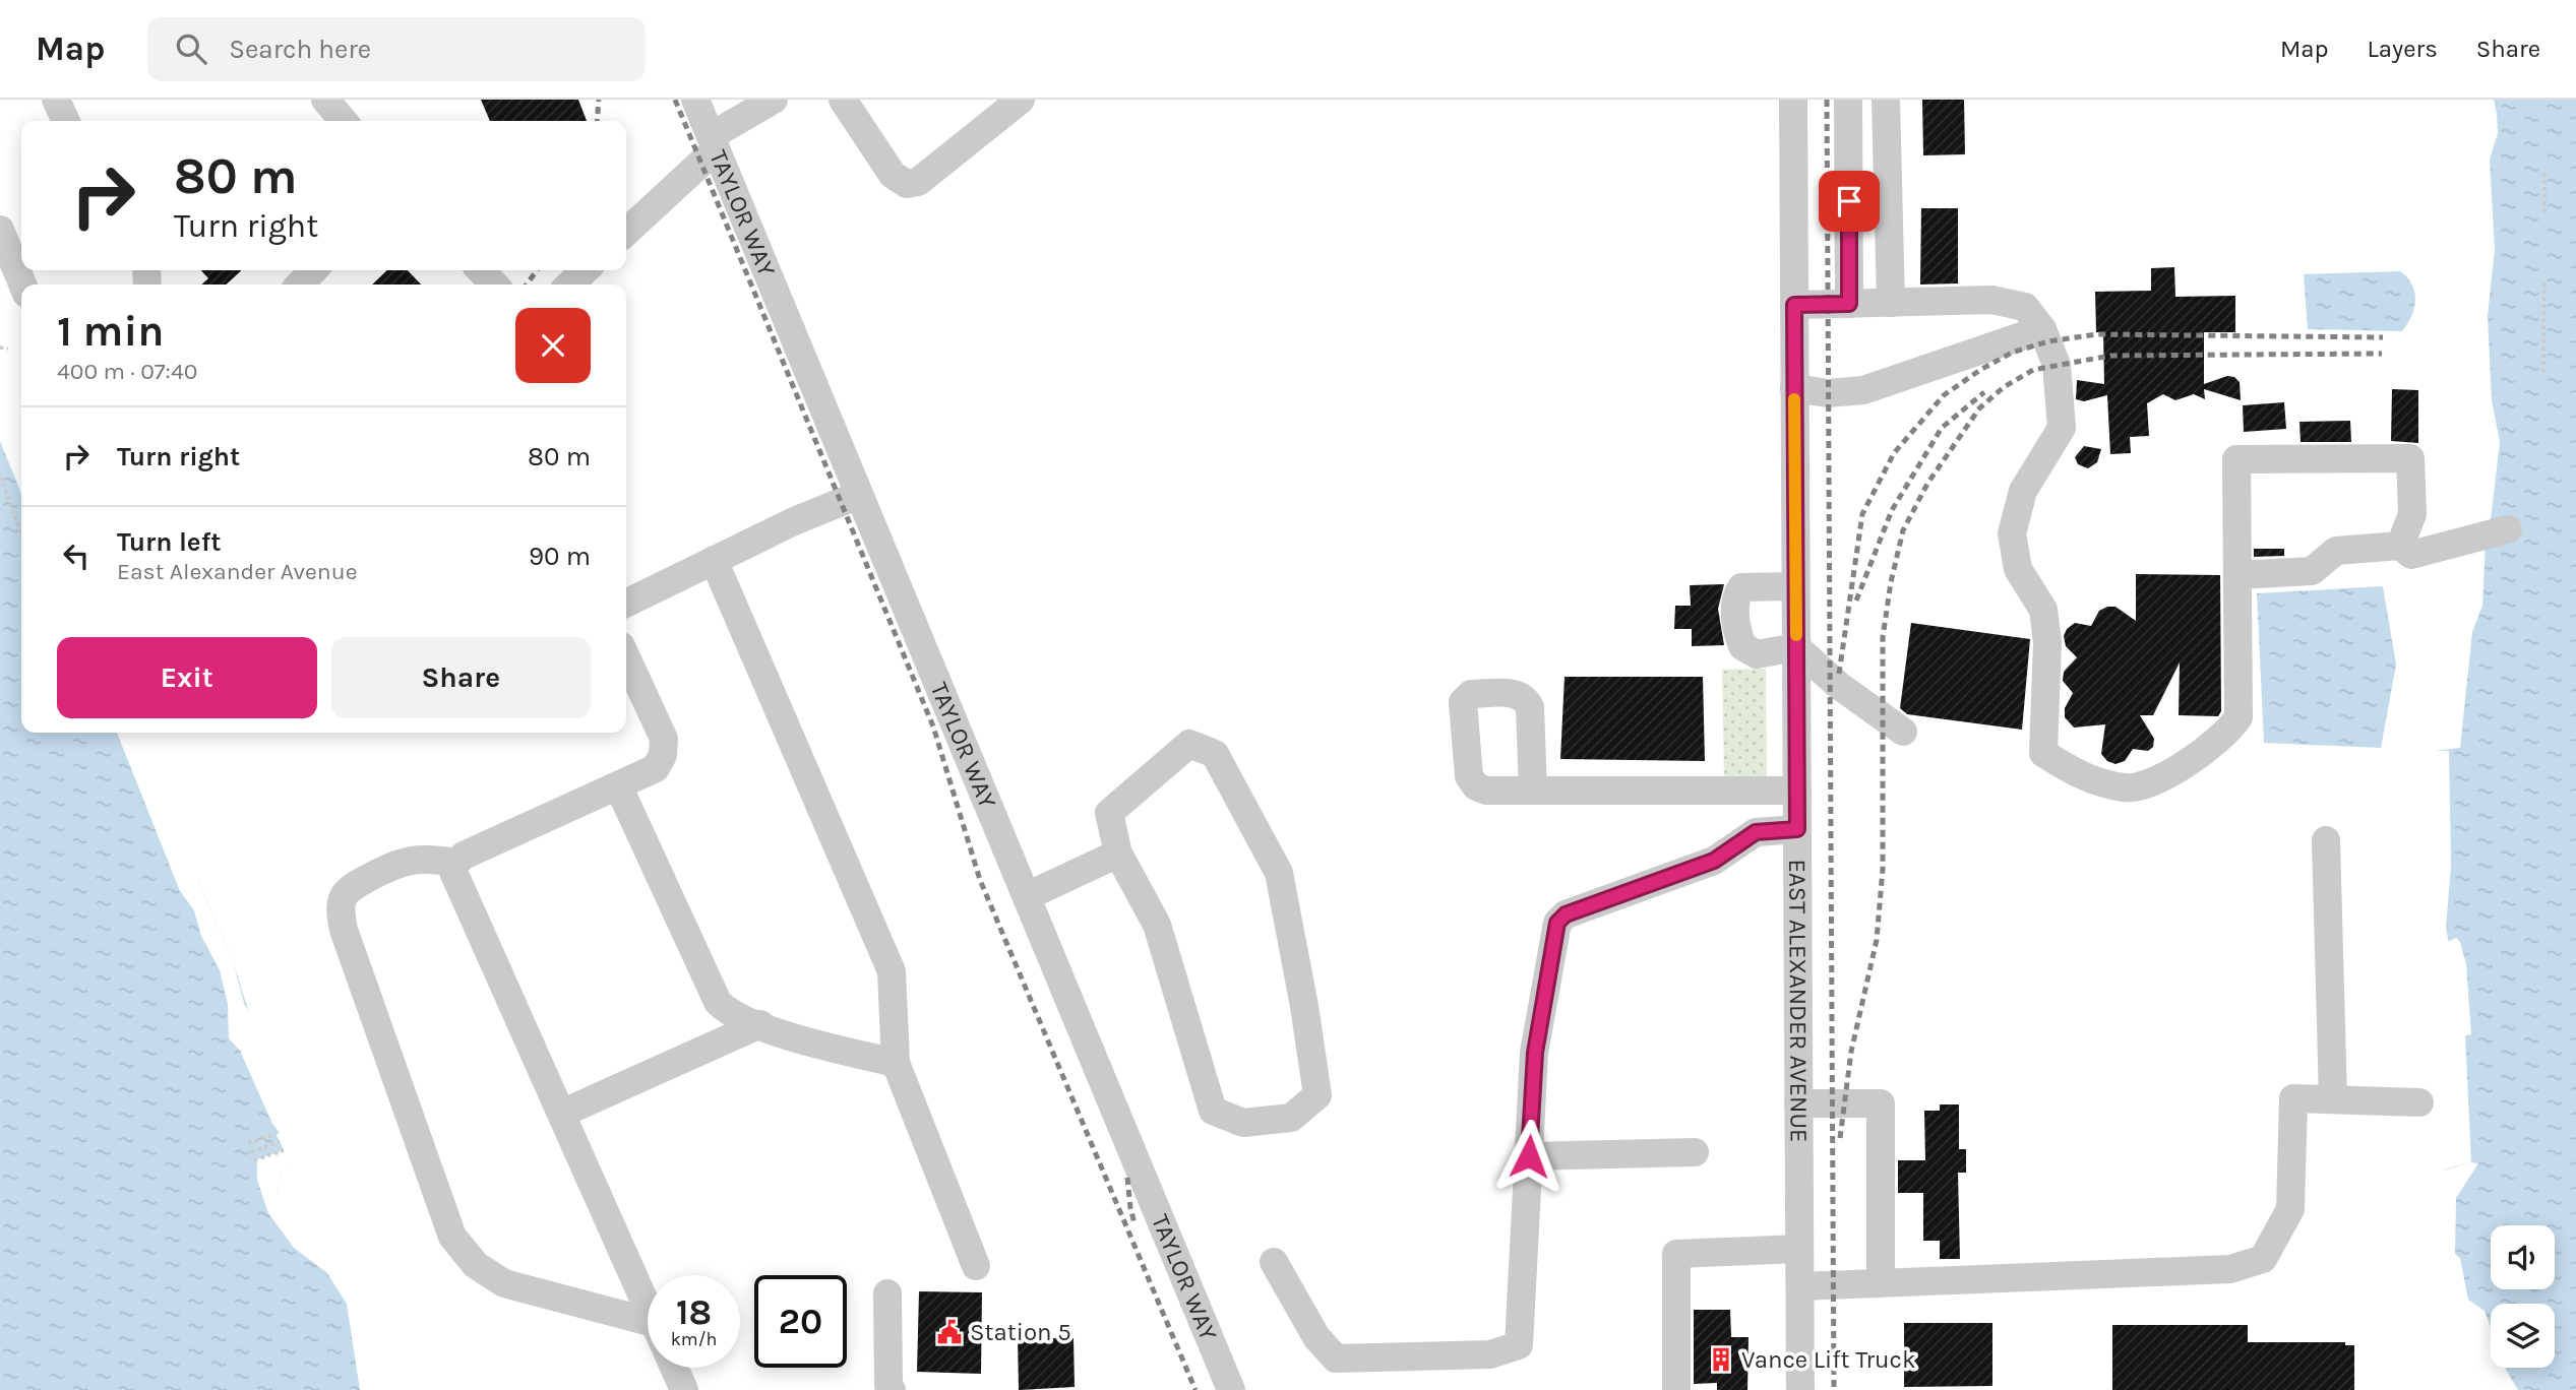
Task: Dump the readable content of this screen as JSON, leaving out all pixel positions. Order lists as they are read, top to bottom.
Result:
{
  "streets": {
    "street": ["TAYLOR WAY", "EAST ALEXANDER AVENUE"]
  },
  "places": {
    "public building": ["Station 5"],
    "building": ["Vance Lift Truck"]
  },
  "page": {
    "header": "Map",
    "search": "Search here",
    "nav": ["Map", "Layers", "Share"],
    "turn": ["80 m", "Turn right"],
    "heading": ["1 min", "400 m · 07:40"],
    "list": [
      {
        "name": "Turn right",
        "value": "80 m"
      },
      {
        "name": "Turn left",
        "note": "East Alexander Avenue",
        "value": "90 m"
      }
    ],
    "buttons": ["Exit", "Share"],
    "speed": "18 km/h",
    "limit": "20"
  }
}
